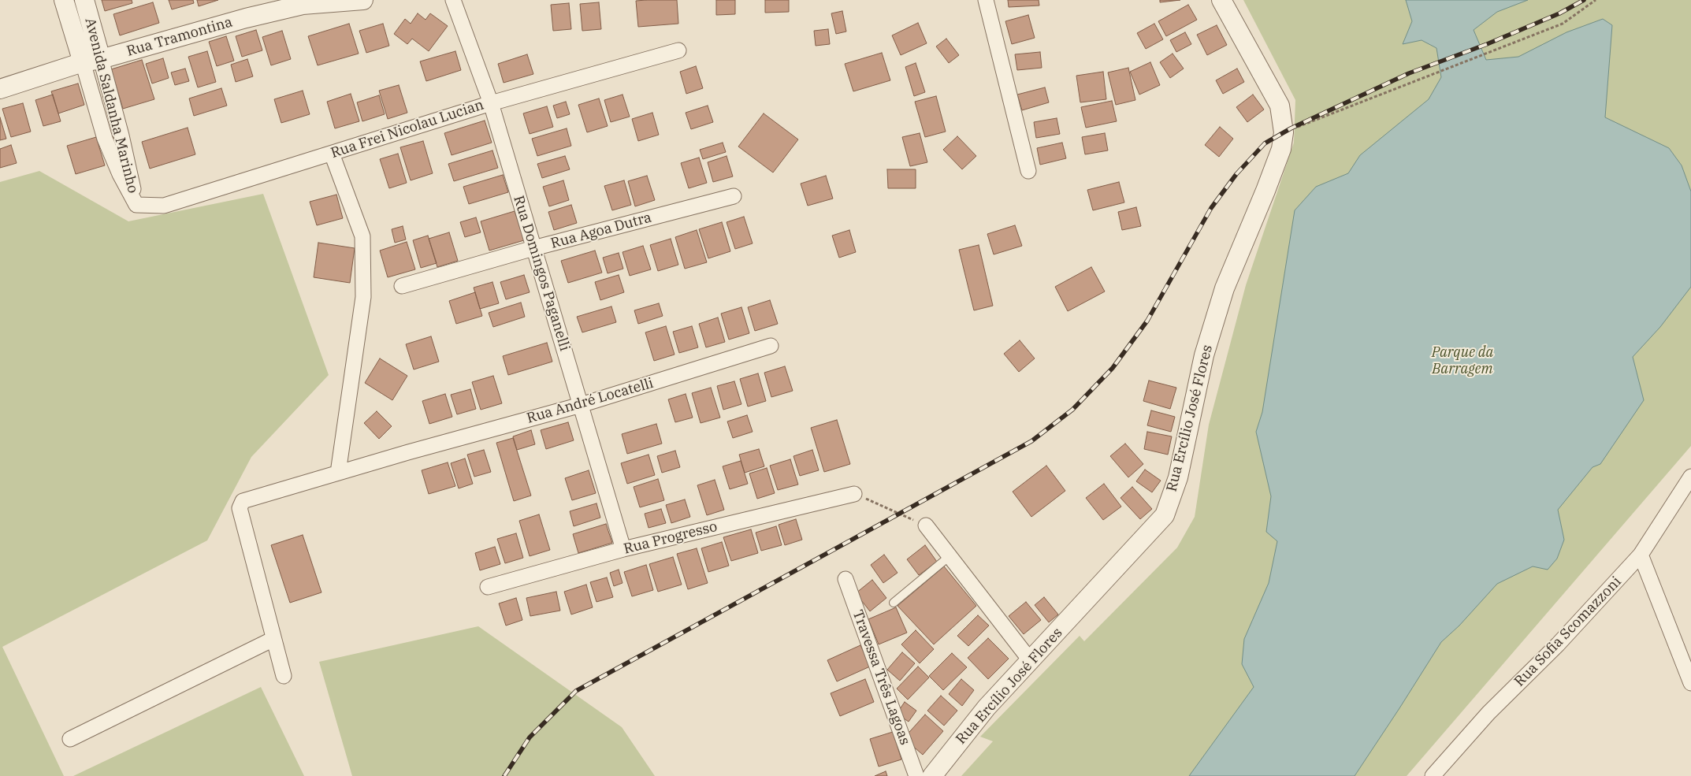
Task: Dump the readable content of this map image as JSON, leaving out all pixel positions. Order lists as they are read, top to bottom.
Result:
{
  "streets": {
    "street": [
      "Rua Tramontina",
      "Avenida Saldanha Marinho",
      "Rua Frei Nicolau Lucian",
      "Rua Agoa Dutra",
      "Rua Domingos Paganelli",
      "Rua André Locatelli",
      "Rua Ercílio José Flores",
      "Rua Progresso",
      "Rua Sofia Scomazzoni",
      "Travessa Três Lagoas"
    ]
  },
  "crossings": [
    ["Rua Tramontina", "Avenida Saldanha Marinho"],
    ["Avenida Saldanha Marinho", "Rua Frei Nicolau Lucian"],
    ["Rua Frei Nicolau Lucian", "Rua Domingos Paganelli"],
    ["Rua Agoa Dutra", "Rua Domingos Paganelli"],
    ["Rua Domingos Paganelli", "Rua André Locatelli"],
    ["Rua Domingos Paganelli", "Rua Progresso"]
  ],
  "parks": ["Parque da Barragem"]
}
